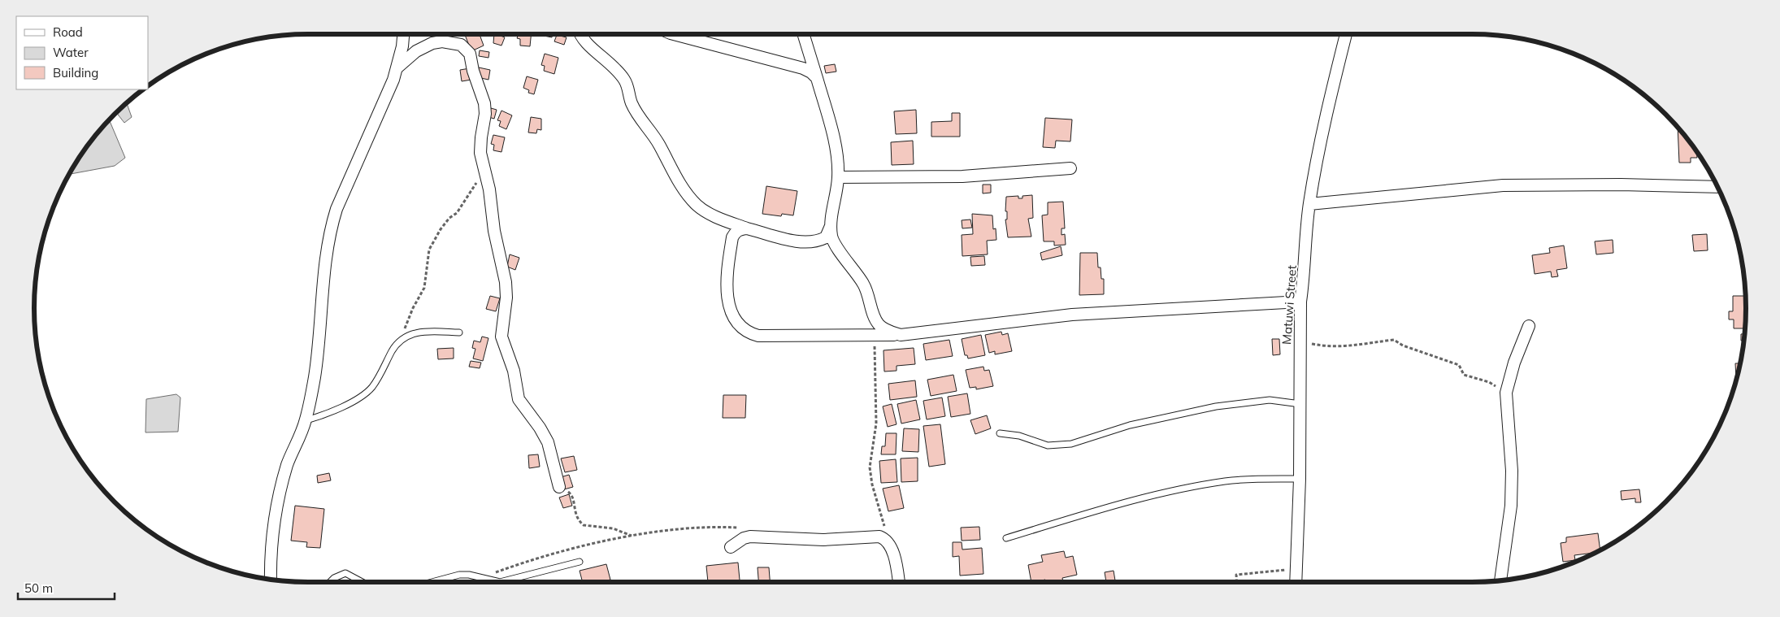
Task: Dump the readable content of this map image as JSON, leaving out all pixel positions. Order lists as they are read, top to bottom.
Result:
{
  "streets": {
    "street": ["Matuwi Street"]
  },
  "legend": ["Road", "Water", "Building"],
  "scale_bar": "50 m"
}
